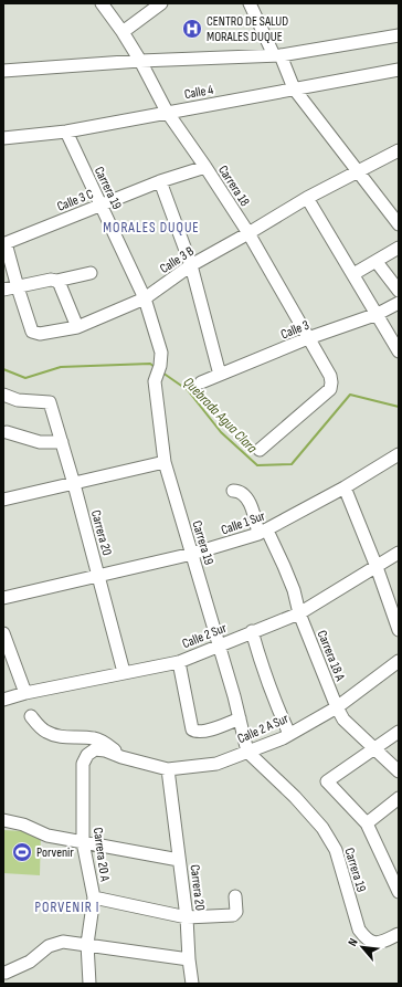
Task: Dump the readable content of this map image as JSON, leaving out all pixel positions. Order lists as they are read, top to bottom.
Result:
{
  "streets": {
    "street": [
      "Calle 4",
      "Carrera 18",
      "Carrera 19",
      "Calle 3 C",
      "Calle 3 B",
      "Calle 3",
      "Calle 1 Sur",
      "Carrera 20",
      "Calle 2 Sur",
      "Carrera 18 A",
      "Calle 2 A Sur",
      "Carrera 20 A"
    ]
  },
  "crossings": [
    ["Calle 4", "Carrera 18"],
    ["Calle 4", "Carrera 19"],
    ["Carrera 18", "Calle 3 C"],
    ["Carrera 18", "Calle 3 B"],
    ["Carrera 18", "Calle 3"],
    ["Carrera 19", "Calle 3 C"],
    ["Carrera 19", "Calle 3 B"],
    ["Carrera 19", "Calle 1 Sur"],
    ["Carrera 19", "Calle 2 Sur"],
    ["Carrera 19", "Calle 2 A Sur"],
    ["Calle 3 C", "Calle 3 B"],
    ["Calle 1 Sur", "Carrera 20"],
    ["Calle 1 Sur", "Carrera 18 A"],
    ["Carrera 20", "Calle 2 Sur"],
    ["Carrera 20", "Calle 2 A Sur"],
    ["Calle 2 Sur", "Carrera 18 A"],
    ["Calle 2 Sur", "Calle 2 A Sur"],
    ["Carrera 18 A", "Calle 2 A Sur"],
    ["Calle 2 A Sur", "Carrera 20 A"]
  ],
  "districts": ["MORALES DUQUE", "PORVENIR I"],
  "water": ["Quebrada Agua Clara"],
  "places": {
    "hospital": ["CENTRO DE SALUD MORALES DUQUE"],
    "sports": ["Porvenir"]
  },
  "north": "top left"
}
